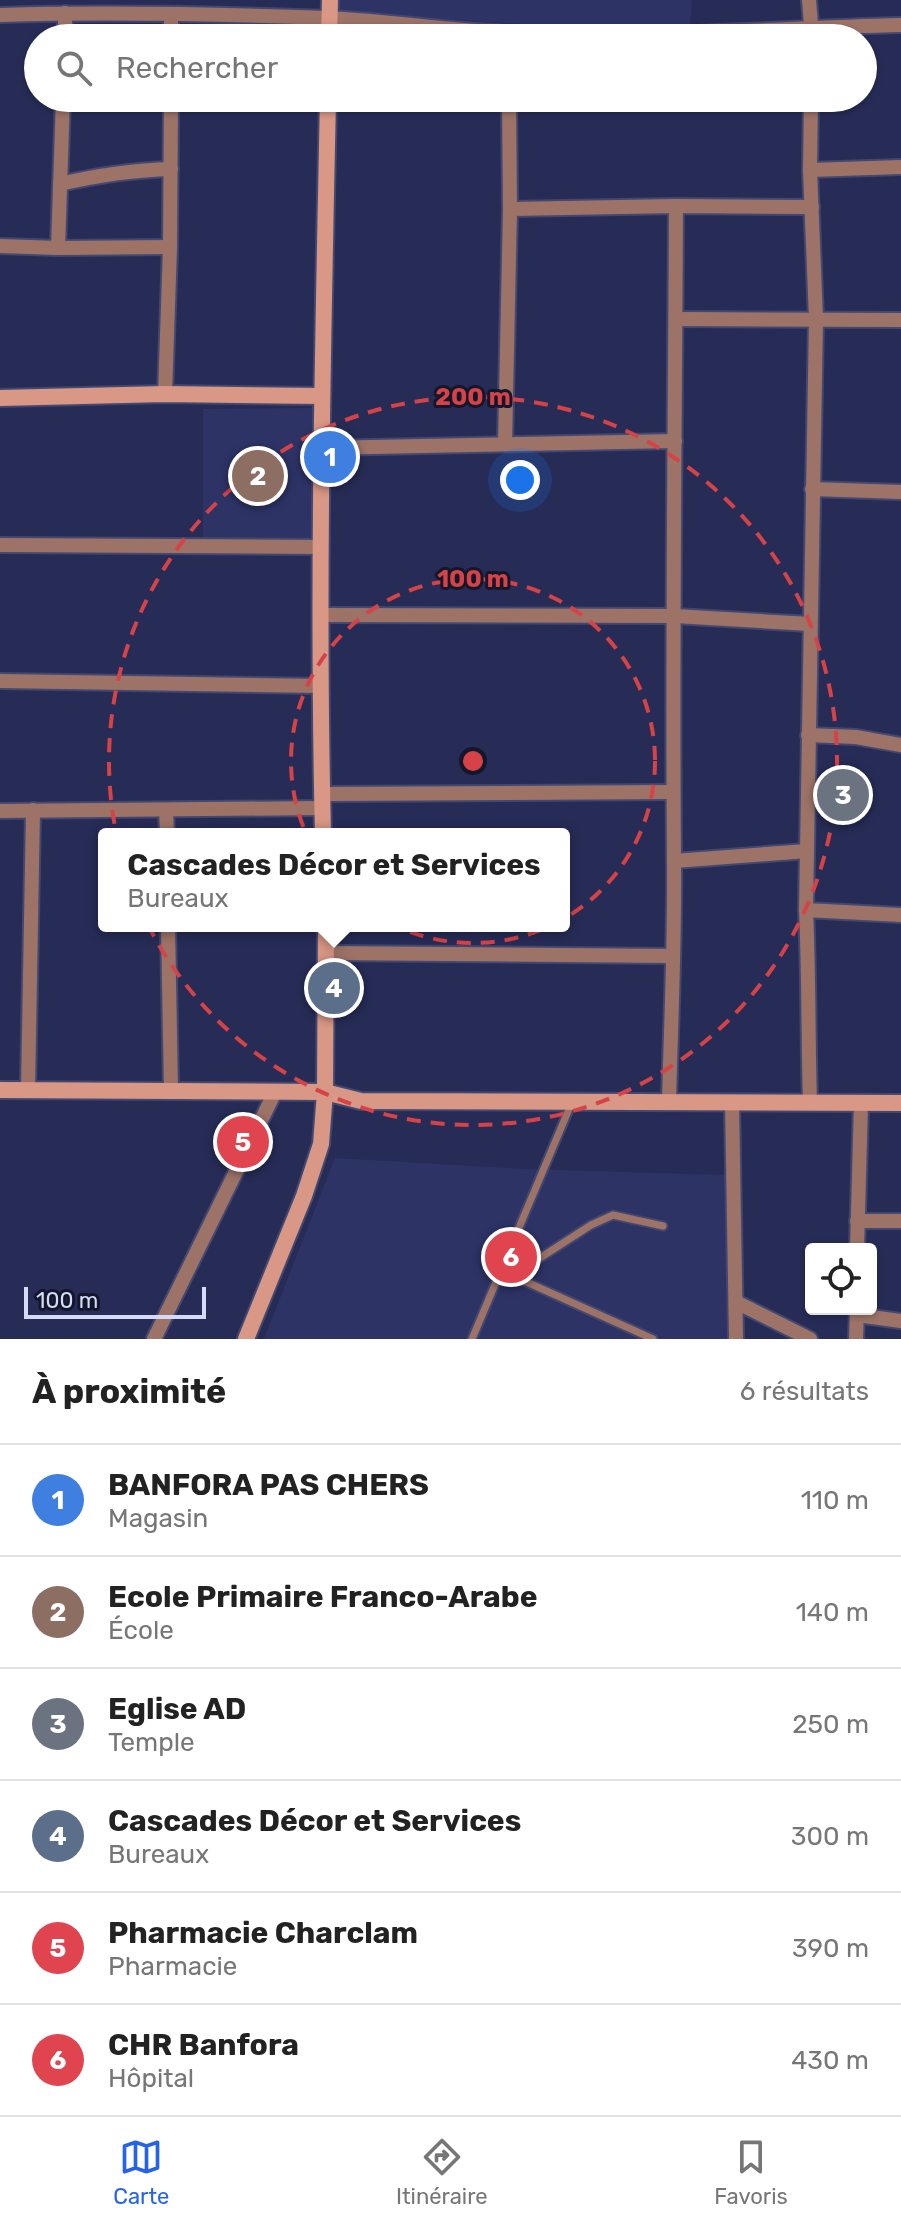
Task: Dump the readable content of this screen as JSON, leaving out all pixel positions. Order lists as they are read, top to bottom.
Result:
{
  "scale_bar": "100 m",
  "page": {
    "search": "Rechercher",
    "pins": [
      "1",
      "2",
      "3",
      "4",
      "5",
      "6"
    ],
    "popup": ["Cascades Décor et Services", "Bureaux"],
    "scale": "100 m",
    "heading": ["À proximité", "6 résultats"],
    "list": [
      {
        "mark": "1",
        "name": "BANFORA PAS CHERS",
        "note": "Magasin",
        "value": "110 m"
      },
      {
        "mark": "2",
        "name": "Ecole Primaire Franco-Arabe",
        "note": "École",
        "value": "140 m"
      },
      {
        "mark": "3",
        "name": "Eglise AD",
        "note": "Temple",
        "value": "250 m"
      },
      {
        "mark": "4",
        "name": "Cascades Décor et Services",
        "note": "Bureaux",
        "value": "300 m"
      },
      {
        "mark": "5",
        "name": "Pharmacie Charclam",
        "note": "Pharmacie",
        "value": "390 m"
      },
      {
        "mark": "6",
        "name": "CHR Banfora",
        "note": "Hôpital",
        "value": "430 m"
      }
    ],
    "nav": ["Carte", "Itinéraire", "Favoris"]
  },
  "rings": ["200 m", "100 m"]
}
